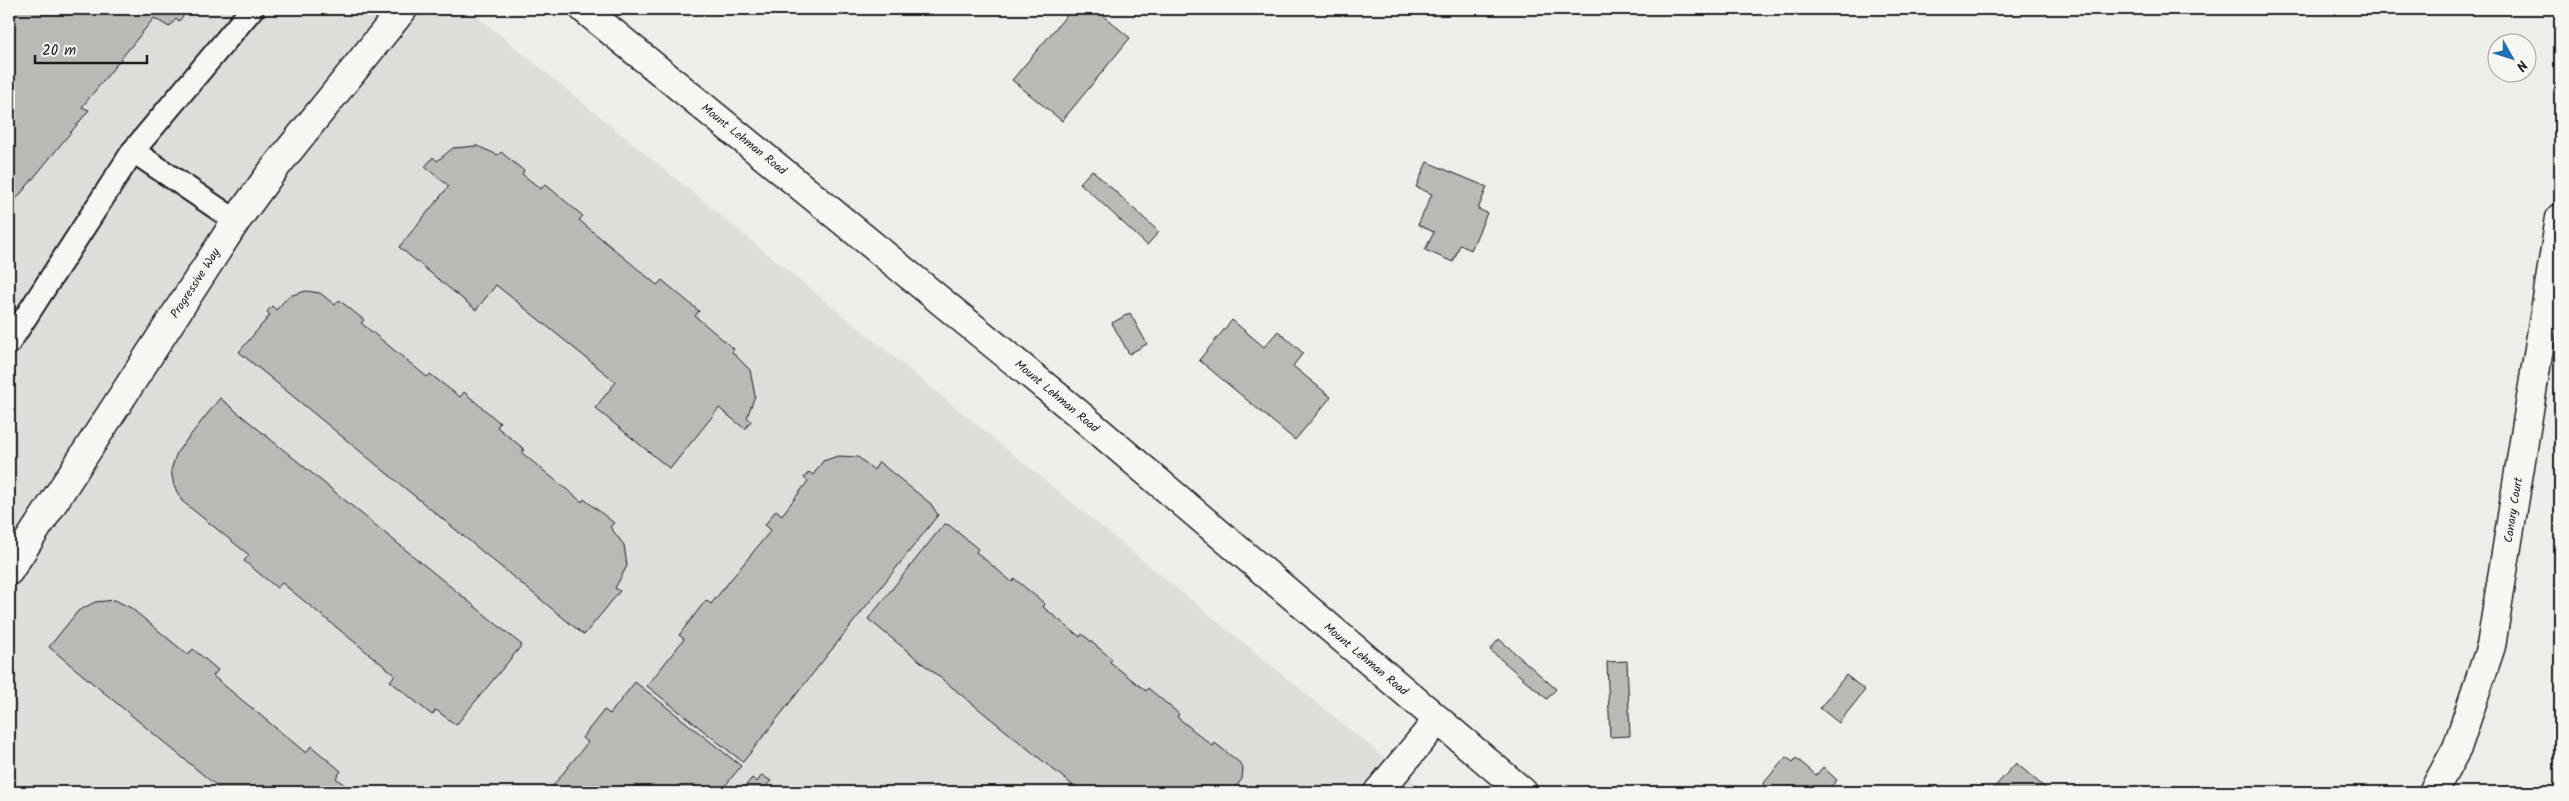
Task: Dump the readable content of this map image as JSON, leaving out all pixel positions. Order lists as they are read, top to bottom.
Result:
{
  "streets": {
    "street": ["Mount Lehman Road", "Progressive Way", "Canary Court"]
  },
  "scale_bar": "20 m",
  "north": "bottom right"
}
